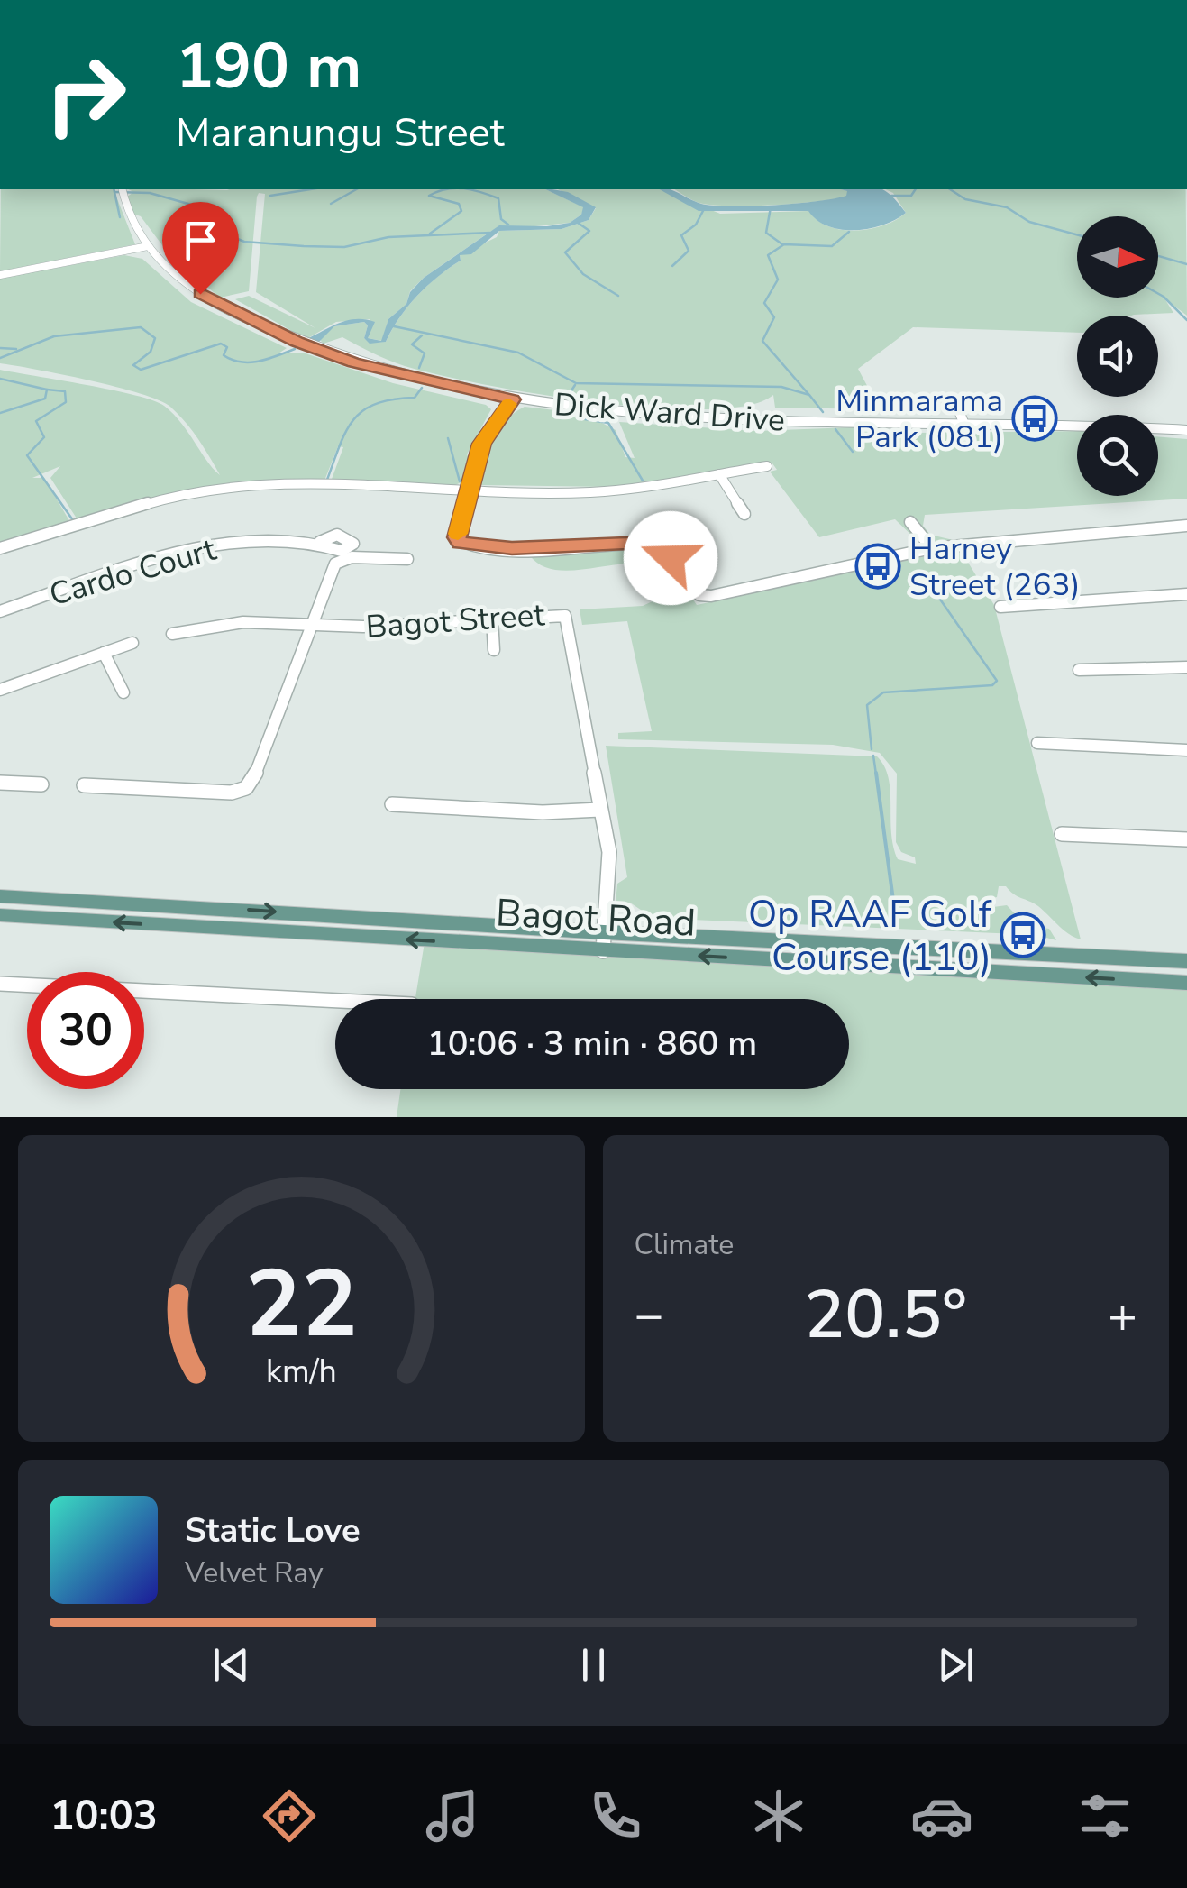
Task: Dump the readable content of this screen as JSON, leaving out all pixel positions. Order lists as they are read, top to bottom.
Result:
{
  "streets": {
    "main road": ["Bagot Road"],
    "street": ["Dick Ward Drive", "Cardo Court", "Bagot Street"]
  },
  "crossings": [
    ["Bagot Street", "Bagot Road"]
  ],
  "places": {
    "bus stop": ["Minmarama Park (081)", "Harney Street (263)", "Op RAAF Golf Course (110)"]
  },
  "north": "right",
  "page": {
    "turn": ["190 m", "Maranungu Street"],
    "limit": "30",
    "trip": "10:06 · 3 min · 860 m",
    "tile": "Climate",
    "heat": ["−", "20.5°", "+"],
    "song": ["Static Love", "Velvet Ray"],
    "tabs": "10:03",
    "gauge": ["22", "km/h"]
  }
}
